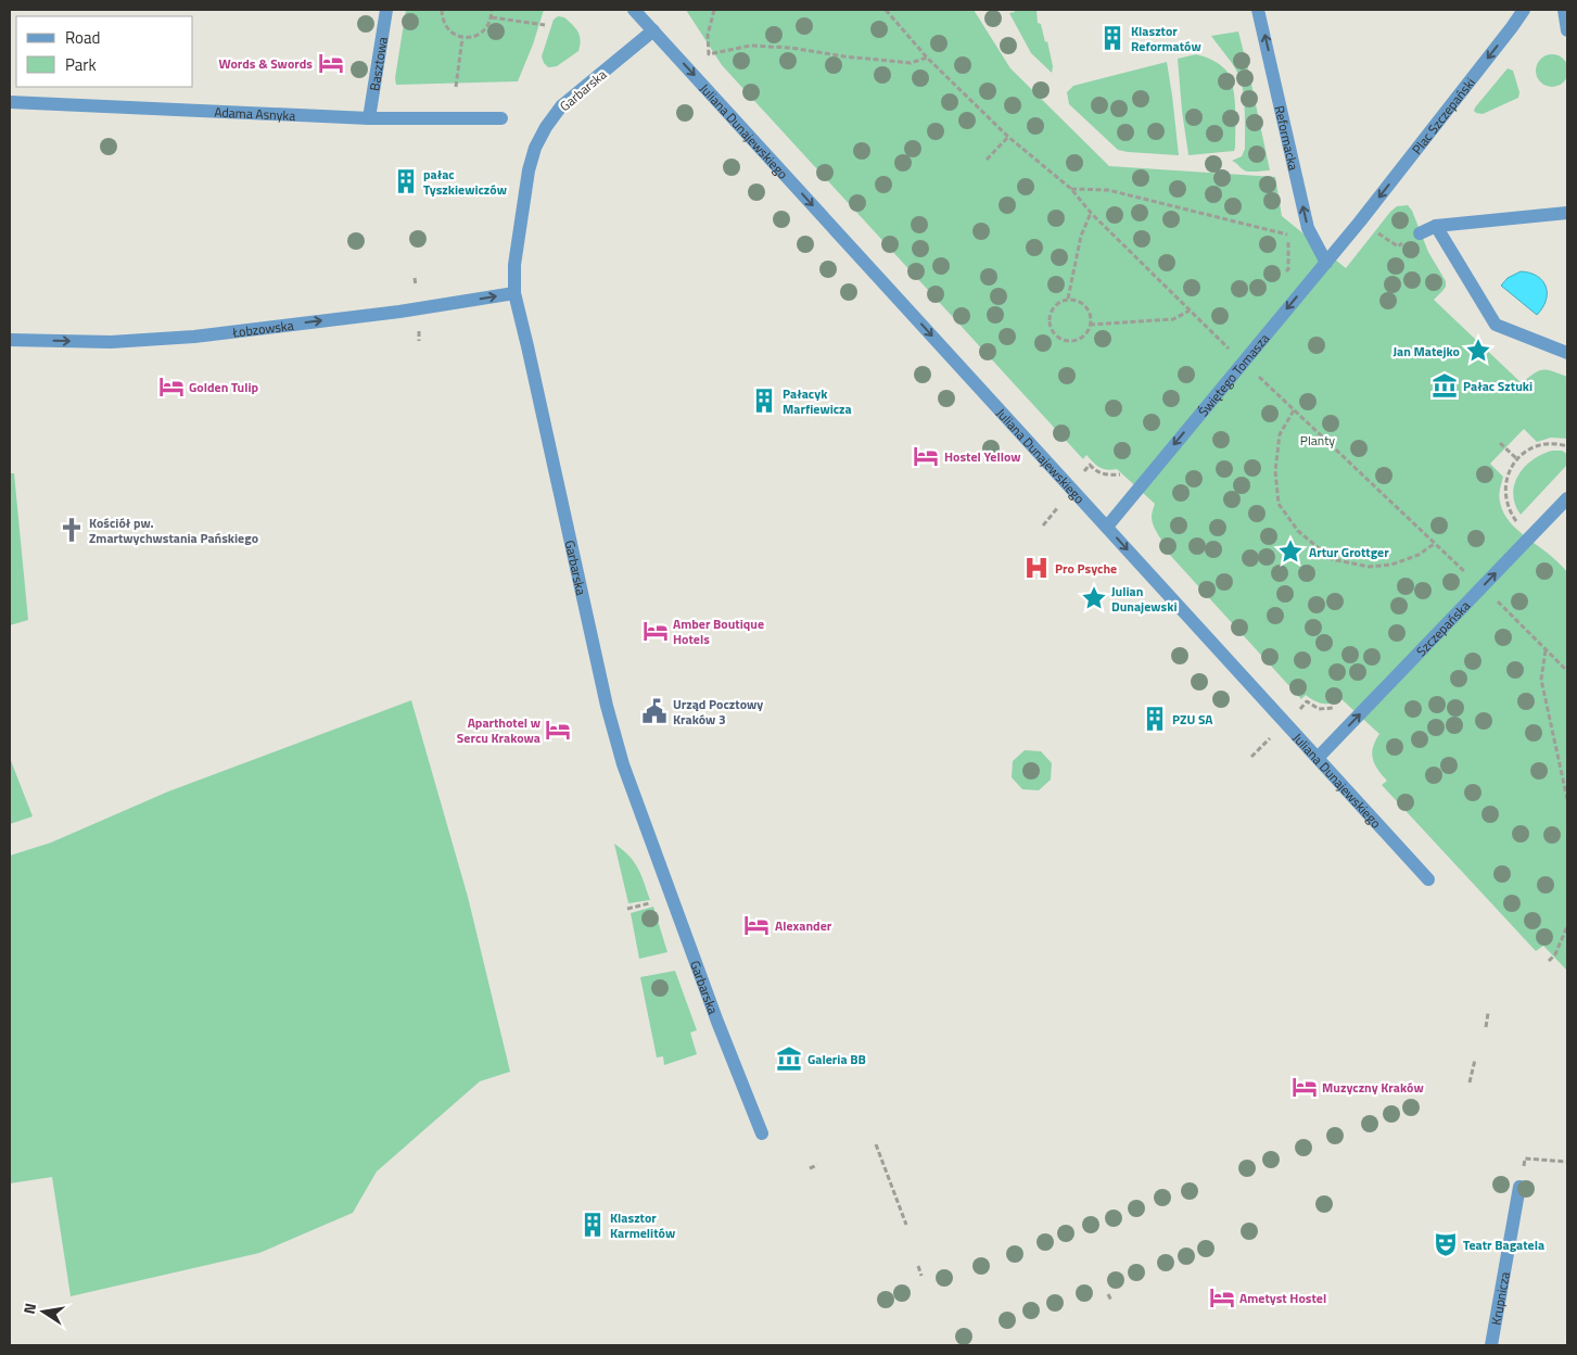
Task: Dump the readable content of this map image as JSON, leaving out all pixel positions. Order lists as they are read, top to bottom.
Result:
{
  "streets": {
    "street": [
      "Basztowa",
      "Garbarska",
      "Adama Asnyka",
      "Plac Szczepański",
      "Juliana Dunajewskiego",
      "Reformacka",
      "Łobzowska",
      "Świętego Tomasza",
      "Szczepańska",
      "Krupnicza"
    ]
  },
  "crossings": [
    ["Basztowa", "Adama Asnyka"],
    ["Garbarska", "Juliana Dunajewskiego"],
    ["Garbarska", "Łobzowska"],
    ["Plac Szczepański", "Świętego Tomasza"],
    ["Juliana Dunajewskiego", "Świętego Tomasza"],
    ["Juliana Dunajewskiego", "Szczepańska"],
    ["Reformacka", "Świętego Tomasza"]
  ],
  "one_way": [
    "Plac Szczepański",
    "Juliana Dunajewskiego",
    "Reformacka",
    "Łobzowska",
    "Świętego Tomasza",
    "Szczepańska"
  ],
  "parks": ["Planty"],
  "places": {
    "building": [
      "Klasztor Reformatów",
      "pałac Tyszkiewiczów",
      "Pałacyk Marfiewicza",
      "PZU SA",
      "Klasztor Karmelitów"
    ],
    "hotel": [
      "Words & Swords",
      "Golden Tulip",
      "Hostel Yellow",
      "Amber Boutique Hotels",
      "Aparthotel w Sercu Krakowa",
      "Alexander",
      "Muzyczny Kraków",
      "Ametyst Hostel"
    ],
    "place": ["Jan Matejko", "Artur Grottger", "Julian Dunajewski"],
    "museum": ["Pałac Sztuki", "Galeria BB"],
    "church": ["Kościół pw. Zmartwychwstania Pańskiego"],
    "hospital": ["Pro Psyche"],
    "public building": ["Urząd Pocztowy Kraków 3"],
    "theatre": ["Teatr Bagatela"]
  },
  "legend": ["Road", "Park"],
  "north": "left"
}
